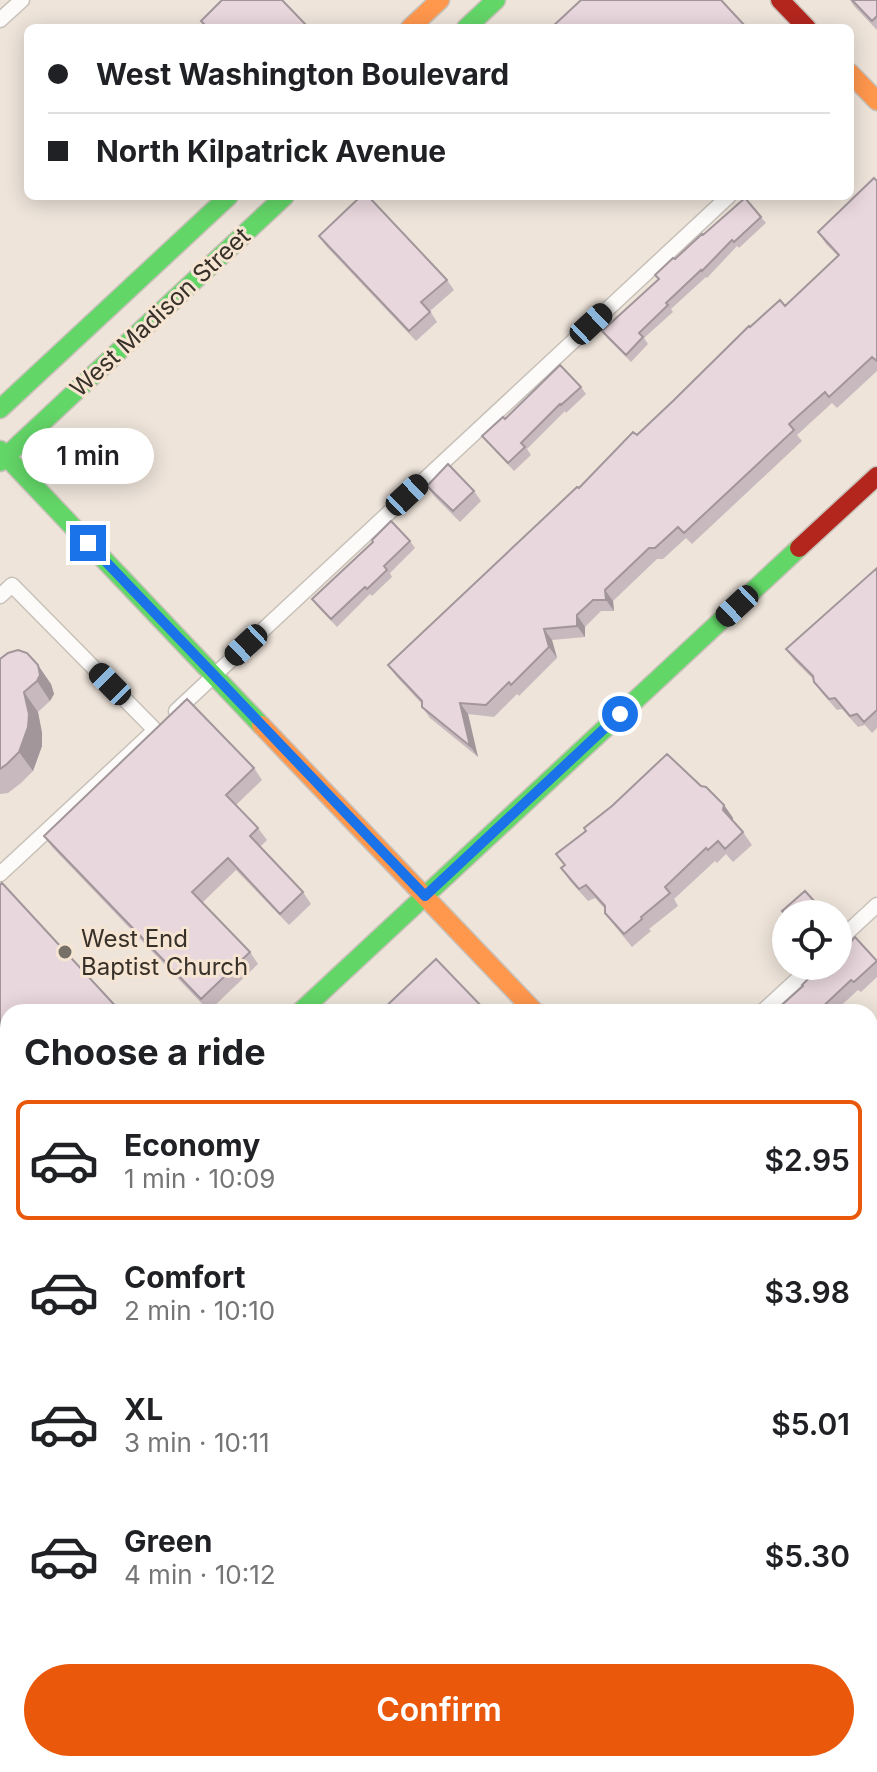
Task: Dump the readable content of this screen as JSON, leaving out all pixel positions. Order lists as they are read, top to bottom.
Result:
{
  "streets": {
    "street": ["West Madison Street"]
  },
  "places": ["West End Baptist Church"],
  "page": {
    "banner": ["West Washington Boulevard", "North Kilpatrick Avenue"],
    "bubble": "1 min",
    "heading": "Choose a ride",
    "list": [
      {
        "name": "Economy",
        "note": "1 min · 10:09",
        "value": "$2.95"
      },
      {
        "name": "Comfort",
        "note": "2 min · 10:10",
        "value": "$3.98"
      },
      {
        "name": "XL",
        "note": "3 min · 10:11",
        "value": "$5.01"
      },
      {
        "name": "Green",
        "note": "4 min · 10:12",
        "value": "$5.30"
      }
    ],
    "buttons": "Confirm"
  }
}
